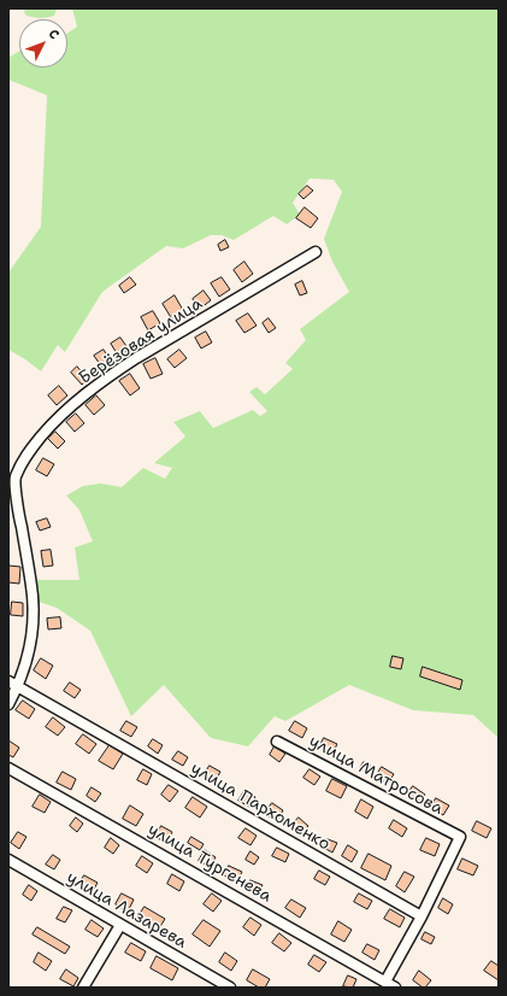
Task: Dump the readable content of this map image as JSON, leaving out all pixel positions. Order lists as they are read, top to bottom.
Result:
{
  "streets": {
    "street": [
      "Берёзовая улица",
      "улица Матросова",
      "улица Пархоменко",
      "улица Тургенева",
      "улица Лазарева"
    ]
  },
  "crossings": [
    ["Берёзовая улица", "улица Пархоменко"],
    ["улица Матросова", "улица Пархоменко"]
  ],
  "north": "top right"
}
